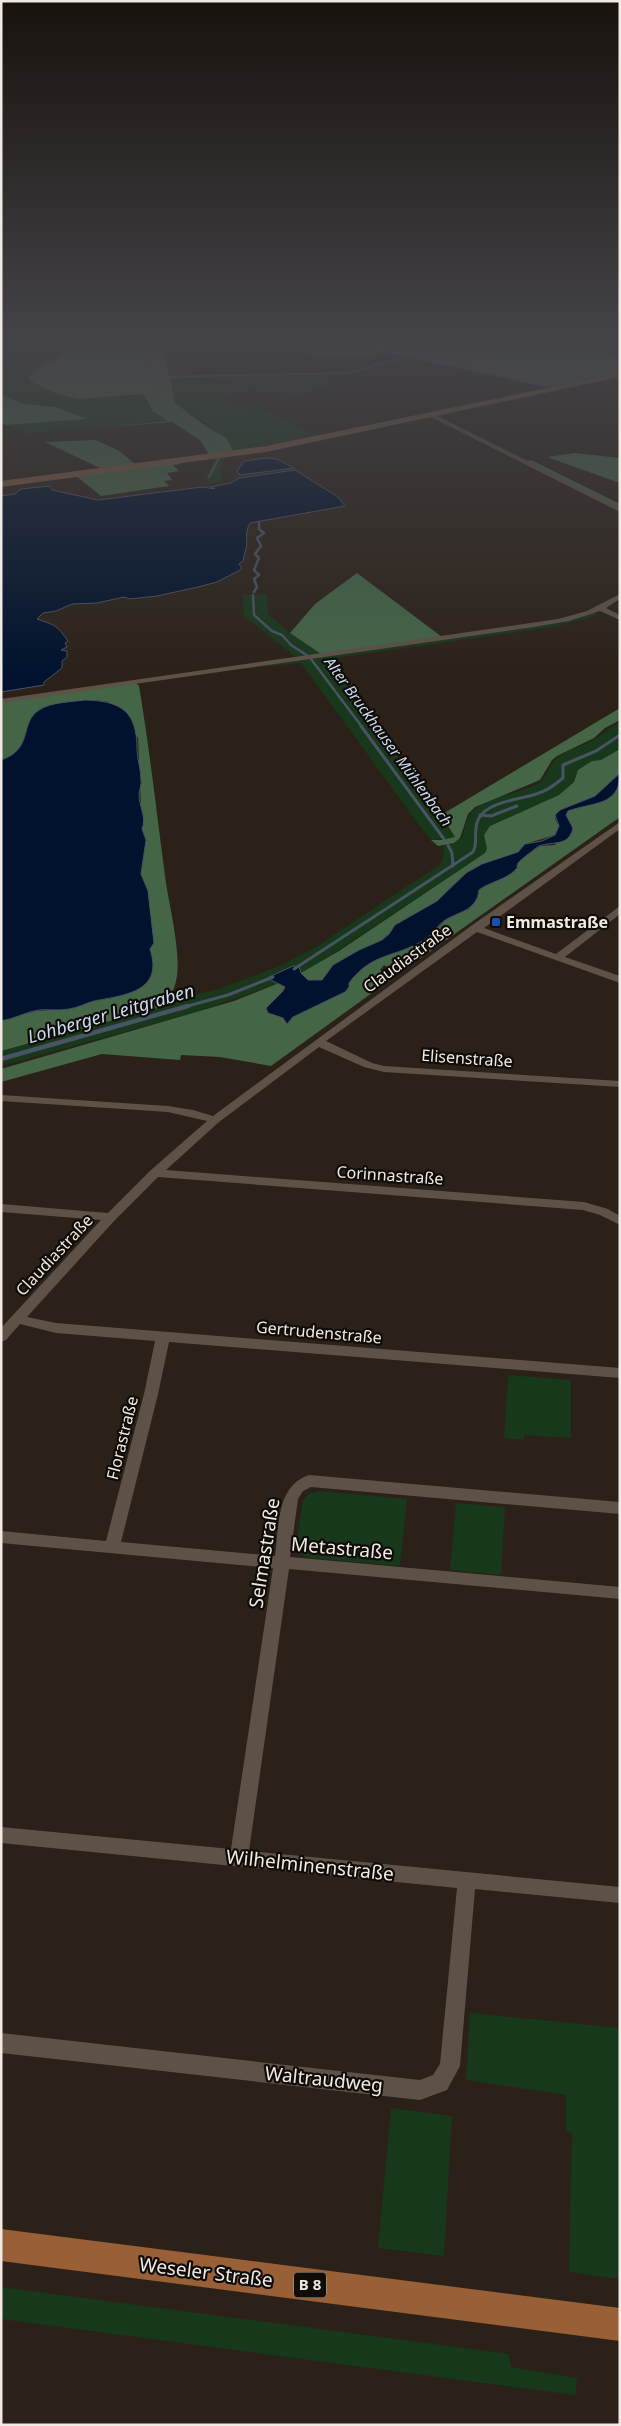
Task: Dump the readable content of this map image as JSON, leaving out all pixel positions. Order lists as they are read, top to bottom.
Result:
{
  "streets": {
    "main road": ["Weseler Straße", "B 8"],
    "street": [
      "Claudiastraße",
      "Elisenstraße",
      "Corinnastraße",
      "Gertrudenstraße",
      "Florastraße",
      "Metastraße",
      "Selmastraße",
      "Wilhelminenstraße",
      "Waltraudweg"
    ]
  },
  "crossings": [
    ["Claudiastraße", "Elisenstraße"],
    ["Claudiastraße", "Corinnastraße"],
    ["Claudiastraße", "Gertrudenstraße"],
    ["Gertrudenstraße", "Florastraße"],
    ["Florastraße", "Metastraße"],
    ["Metastraße", "Selmastraße"],
    ["Selmastraße", "Wilhelminenstraße"],
    ["Wilhelminenstraße", "Waltraudweg"]
  ],
  "water": ["Alter Bruckhauser Mühlenbach", "Lohberger Leitgraben"],
  "places": {
    "transit": ["Emmastraße"]
  }
}
